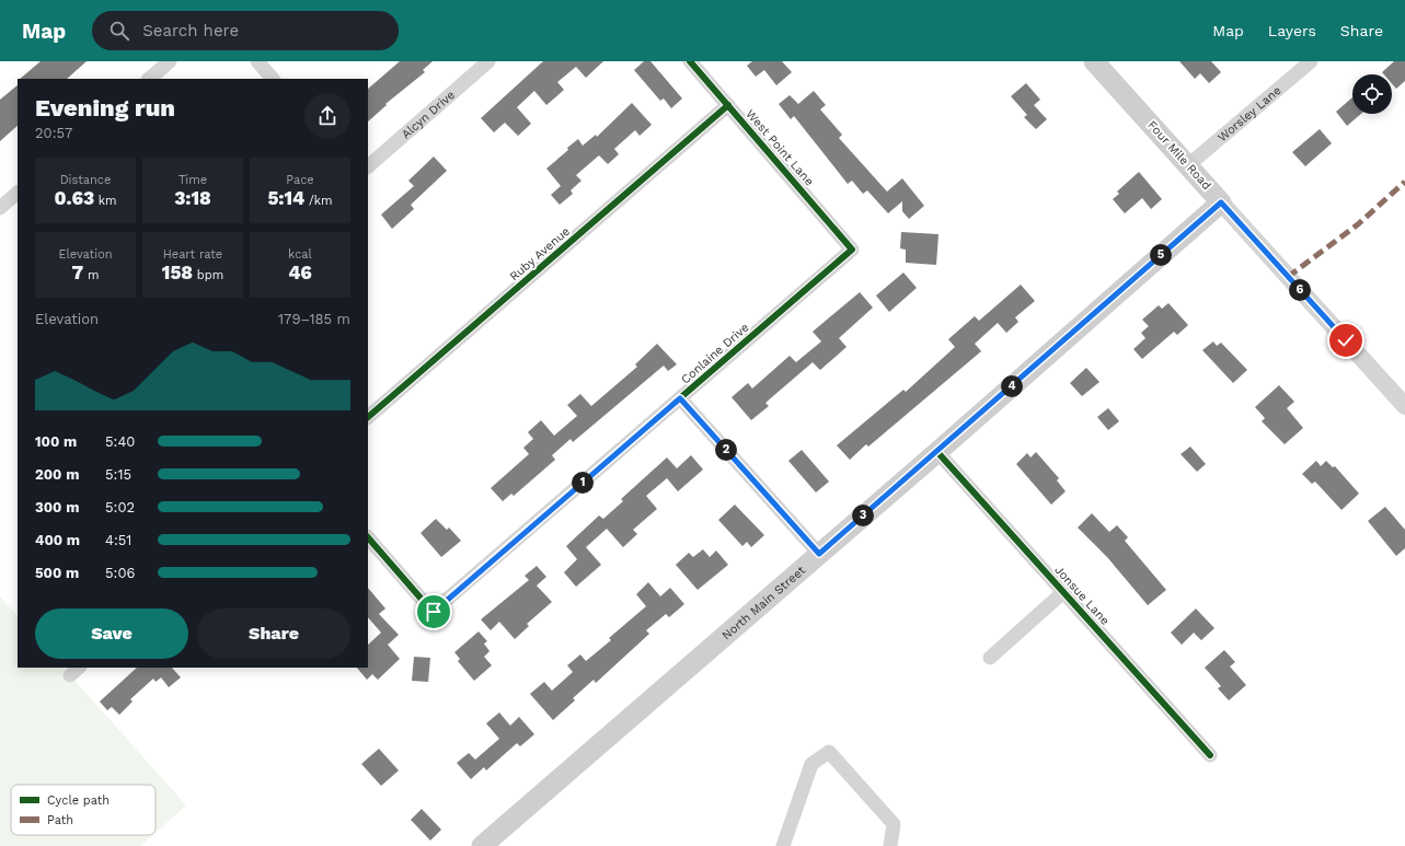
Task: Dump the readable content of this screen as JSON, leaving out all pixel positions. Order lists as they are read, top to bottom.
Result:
{
  "streets": {
    "main road": ["Four Mile Road", "North Main Street"],
    "street": [
      "Alcyn Drive",
      "Worsley Lane",
      "West Point Lane",
      "Ruby Avenue",
      "Conlaine Drive",
      "Jonsue Lane"
    ]
  },
  "crossings": [
    ["Worsley Lane", "Four Mile Road"],
    ["West Point Lane", "Ruby Avenue"],
    ["West Point Lane", "Conlaine Drive"],
    ["Four Mile Road", "North Main Street"],
    ["Jonsue Lane", "North Main Street"]
  ],
  "legend": ["Cycle path", "Path"],
  "page": {
    "header": "Map",
    "search": "Search here",
    "nav": ["Map", "Layers", "Share"],
    "heading": ["Evening run", "20:57"],
    "stats": [
      ["Distance", "0.63 km"],
      ["Time", "3:18"],
      ["Pace", "5:14 /km"],
      ["Elevation", "7 m"],
      ["Heart rate", "158 bpm"],
      ["kcal", "46"]
    ],
    "pins": [
      "5",
      "6",
      "4",
      "2",
      "1",
      "3"
    ],
    "chart": ["Elevation", "179–185 m"],
    "list": [
      {
        "name": "100 m",
        "note": "5:40"
      },
      {
        "name": "200 m",
        "note": "5:15"
      },
      {
        "name": "300 m",
        "note": "5:02"
      },
      {
        "name": "400 m",
        "note": "4:51"
      },
      {
        "name": "500 m",
        "note": "5:06"
      }
    ],
    "buttons": ["Save", "Share"]
  }
}
